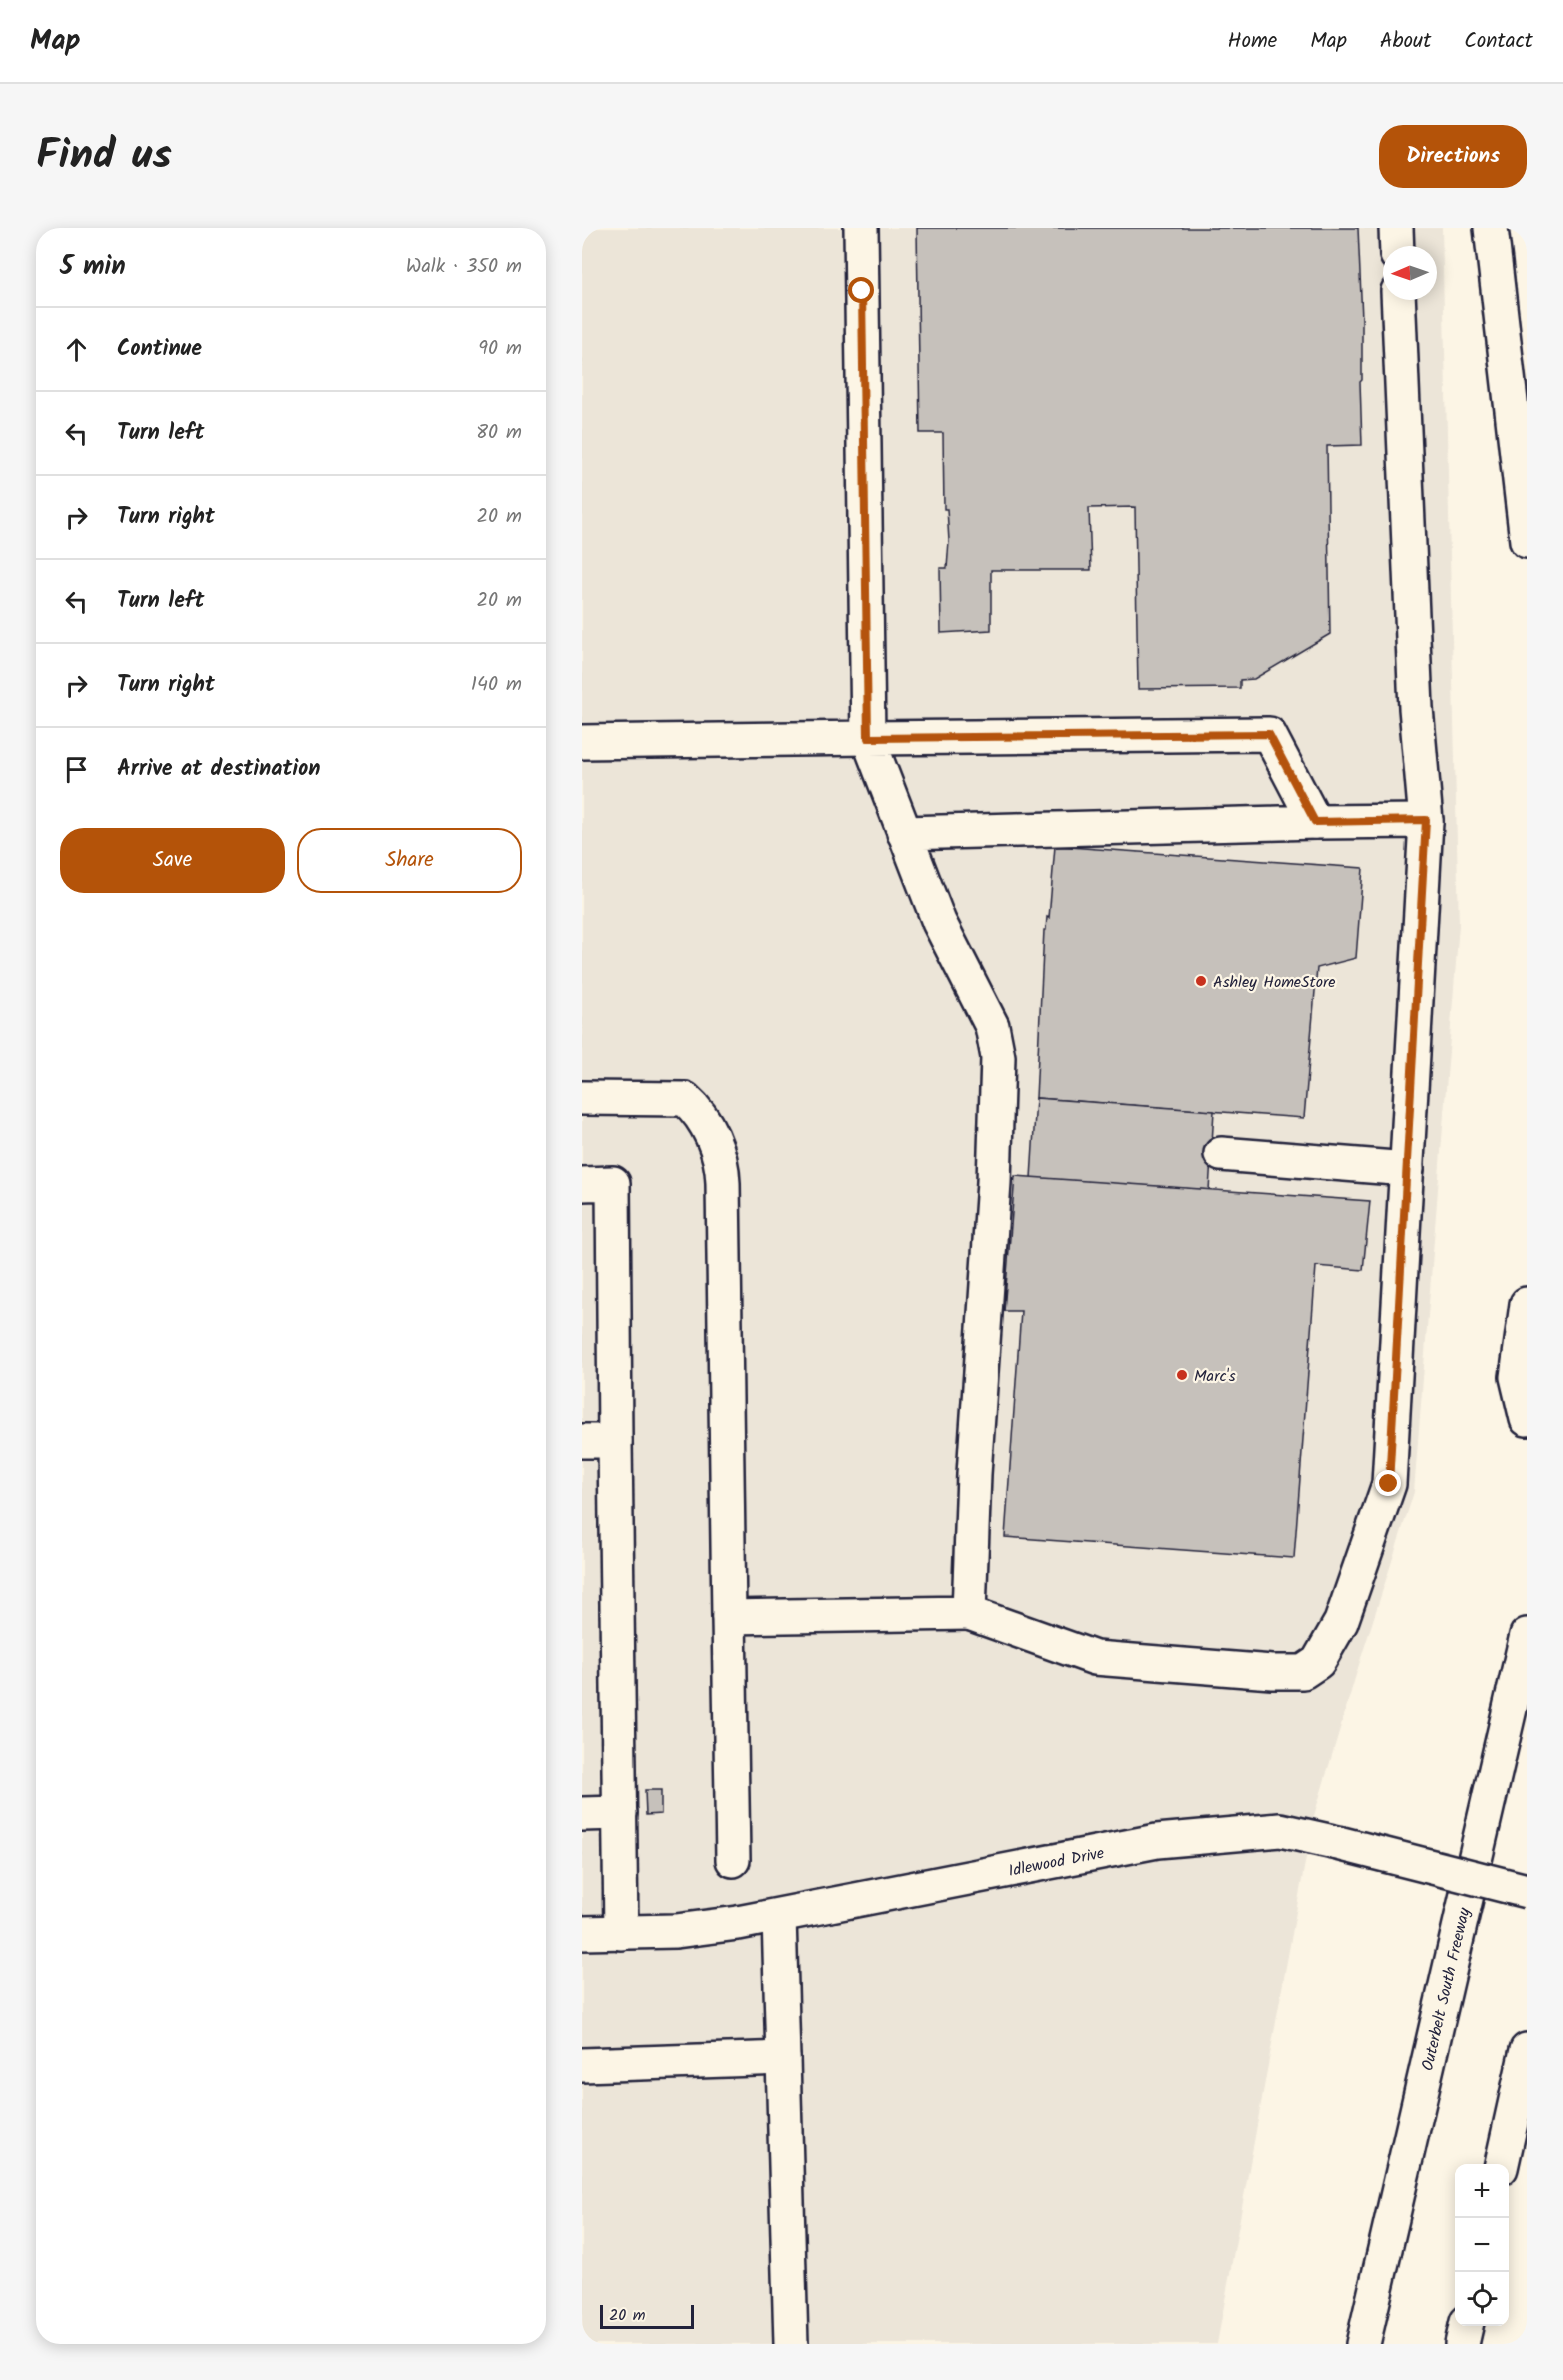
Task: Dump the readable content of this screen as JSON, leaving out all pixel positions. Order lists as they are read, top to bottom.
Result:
{
  "streets": {
    "main road": ["Idlewood Drive", "Outerbelt South Freeway"]
  },
  "places": ["Ashley HomeStore", "Marc's"],
  "scale_bar": "20 m",
  "north": "left",
  "page": {
    "header": "Map",
    "nav": [
      "Home",
      "Map",
      "About",
      "Contact"
    ],
    "title": "Find us",
    "buttons": [
      "Directions",
      ["Save", "Share"]
    ],
    "heading": ["5 min", "Walk · 350 m"],
    "list": [
      ["Continue", "90 m"],
      ["Turn left", "80 m"],
      ["Turn right", "20 m"],
      ["Turn left", "20 m"],
      ["Turn right", "140 m"],
      "Arrive at destination"
    ],
    "map_buttons": ["+", "−"],
    "scale": "20 m"
  }
}
